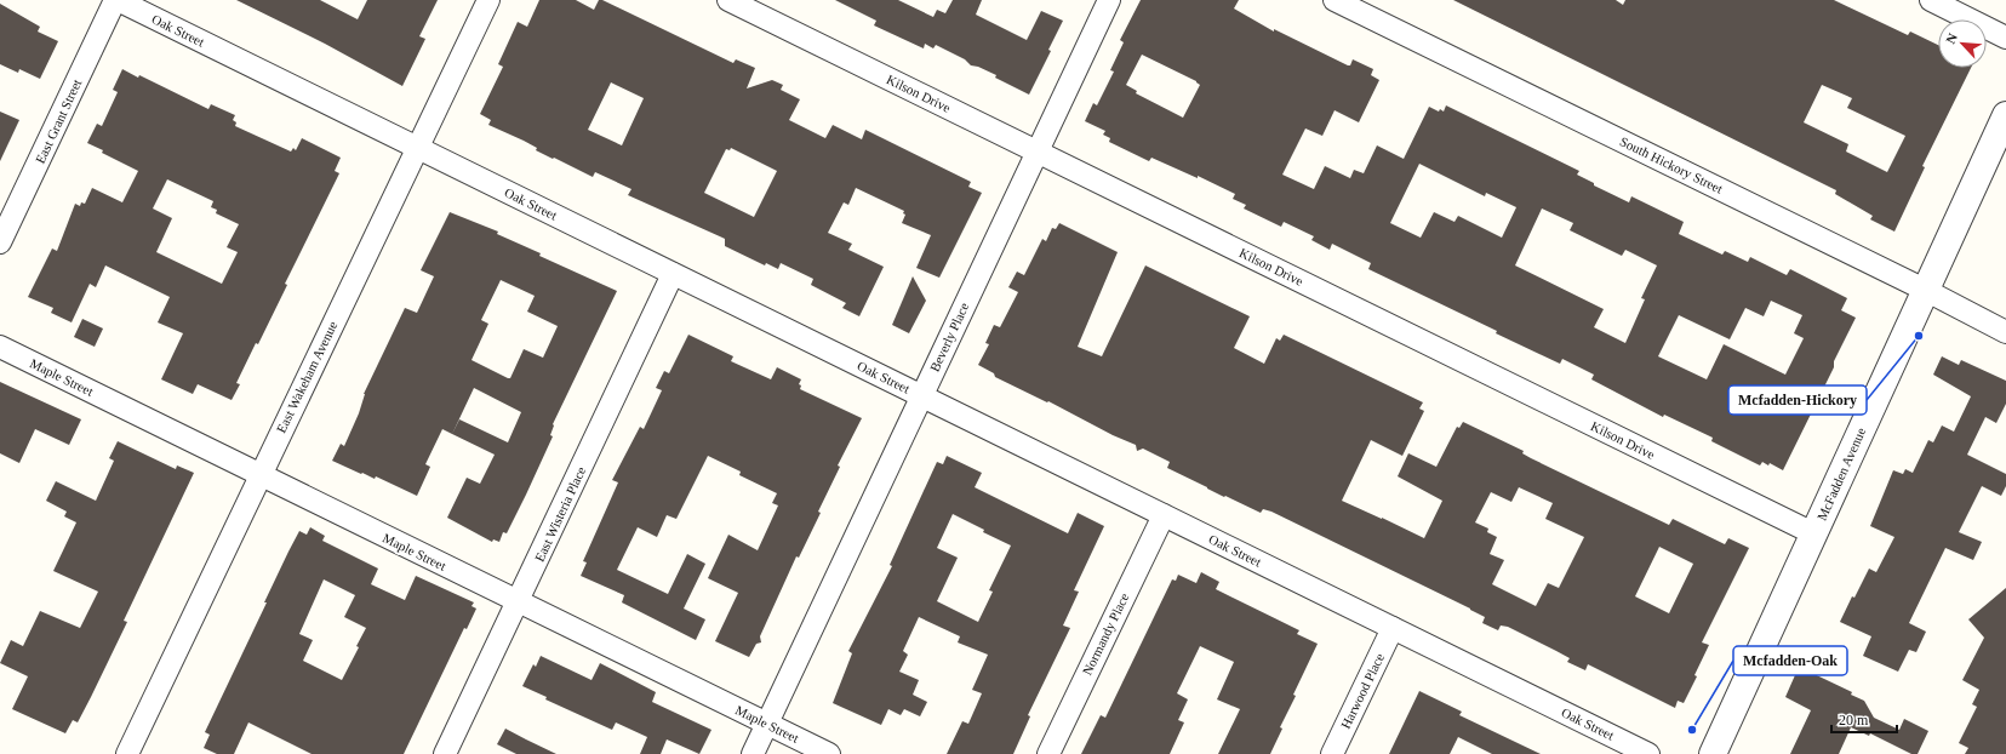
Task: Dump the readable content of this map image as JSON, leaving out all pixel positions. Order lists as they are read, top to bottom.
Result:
{
  "streets": {
    "street": [
      "Oak Street",
      "Kilson Drive",
      "East Grant Street",
      "South Hickory Street",
      "Beverly Place",
      "Maple Street",
      "East Wakeham Avenue",
      "McFadden Avenue",
      "East Wisteria Place",
      "Normandy Place",
      "Harwood Place"
    ]
  },
  "crossings": [
    ["Oak Street", "East Grant Street"],
    ["Oak Street", "Beverly Place"],
    ["Oak Street", "East Wakeham Avenue"],
    ["Oak Street", "East Wisteria Place"],
    ["Oak Street", "Normandy Place"],
    ["Oak Street", "Harwood Place"],
    ["Kilson Drive", "Beverly Place"],
    ["Kilson Drive", "McFadden Avenue"],
    ["South Hickory Street", "McFadden Avenue"],
    ["Beverly Place", "Maple Street"],
    ["Maple Street", "East Wakeham Avenue"],
    ["Maple Street", "East Wisteria Place"]
  ],
  "places": ["Mcfadden-Hickory", "Mcfadden-Oak"],
  "scale_bar": "20 m",
  "north": "top left"
}
